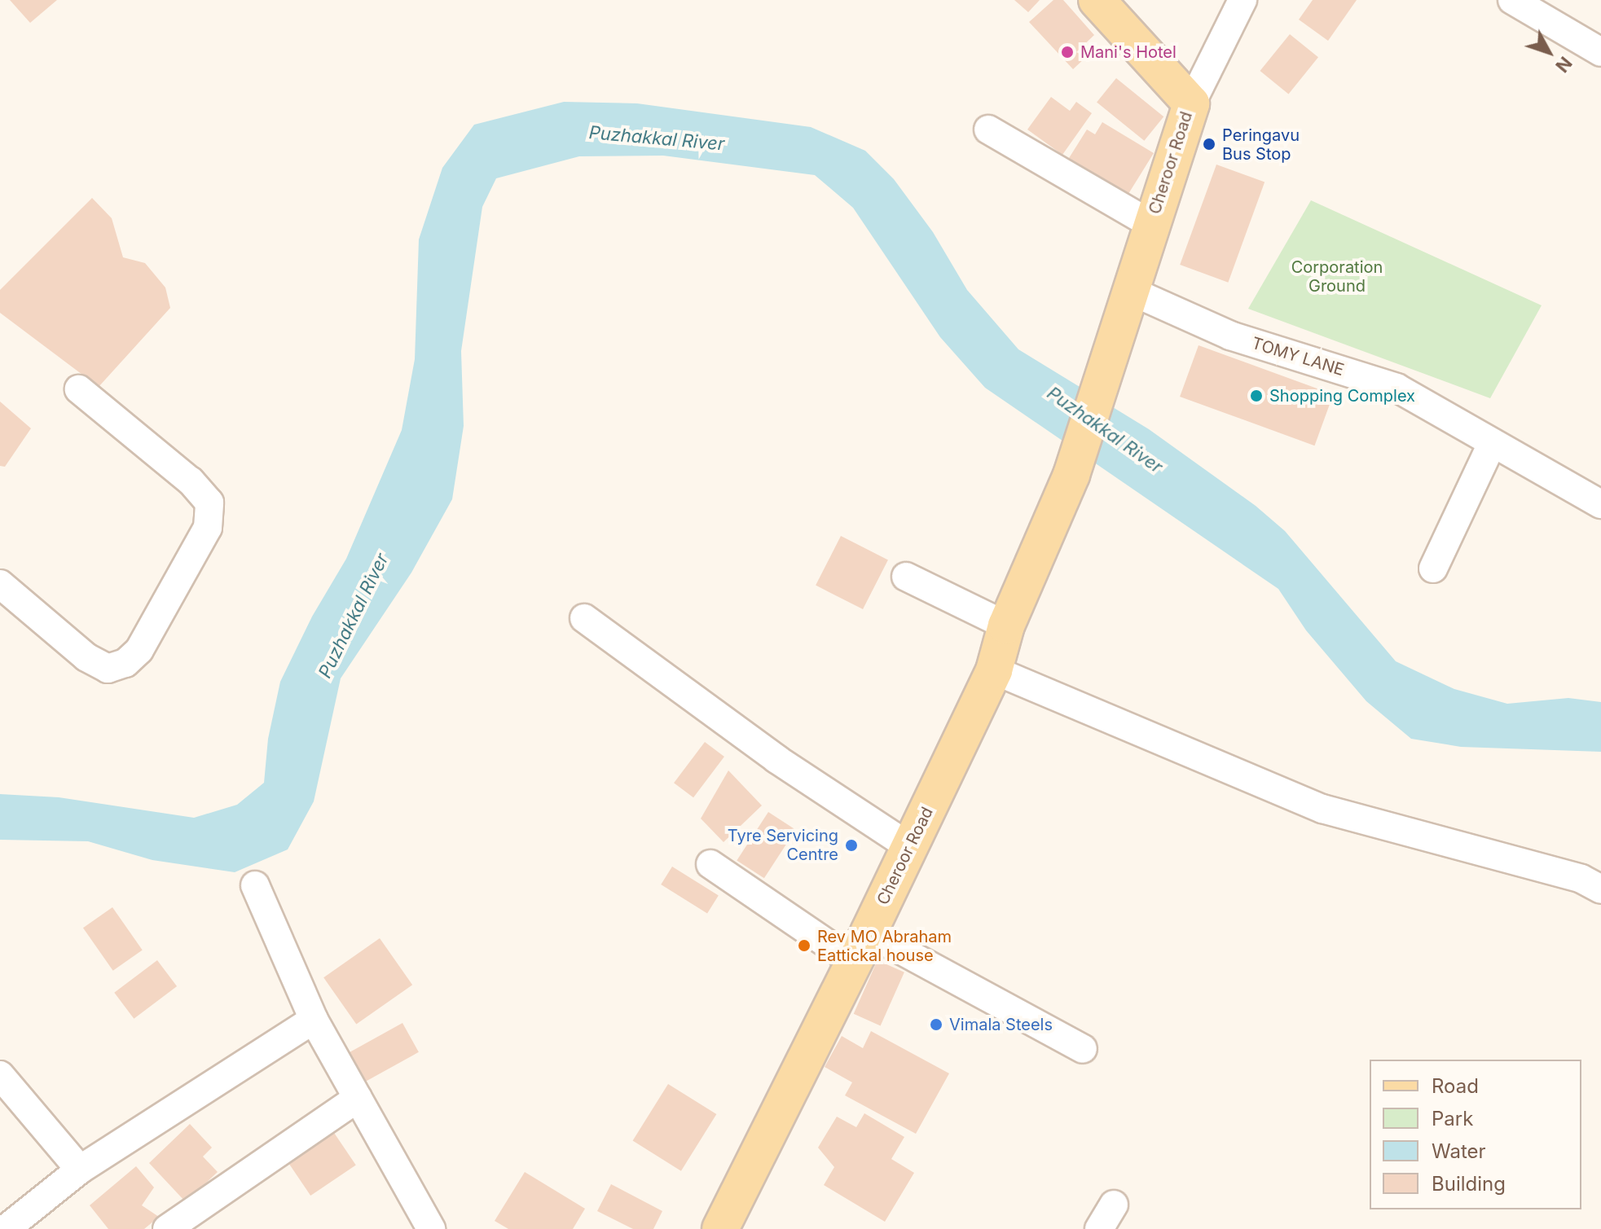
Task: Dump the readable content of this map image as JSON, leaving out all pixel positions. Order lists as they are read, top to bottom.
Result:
{
  "streets": {
    "main road": ["Cheroor Road"],
    "street": ["TOMY LANE"]
  },
  "crossings": [
    ["Cheroor Road", "TOMY LANE"]
  ],
  "water": ["Puzhakkal River"],
  "parks": ["Corporation Ground"],
  "places": [
    "Mani's Hotel",
    "Peringavu Bus Stop",
    "Shopping Complex",
    "Tyre Servicing Centre",
    "Rev MO Abraham Eattickal house",
    "Vimala Steels"
  ],
  "legend": [
    "Road",
    "Park",
    "Water",
    "Building"
  ],
  "north": "bottom right"
}
